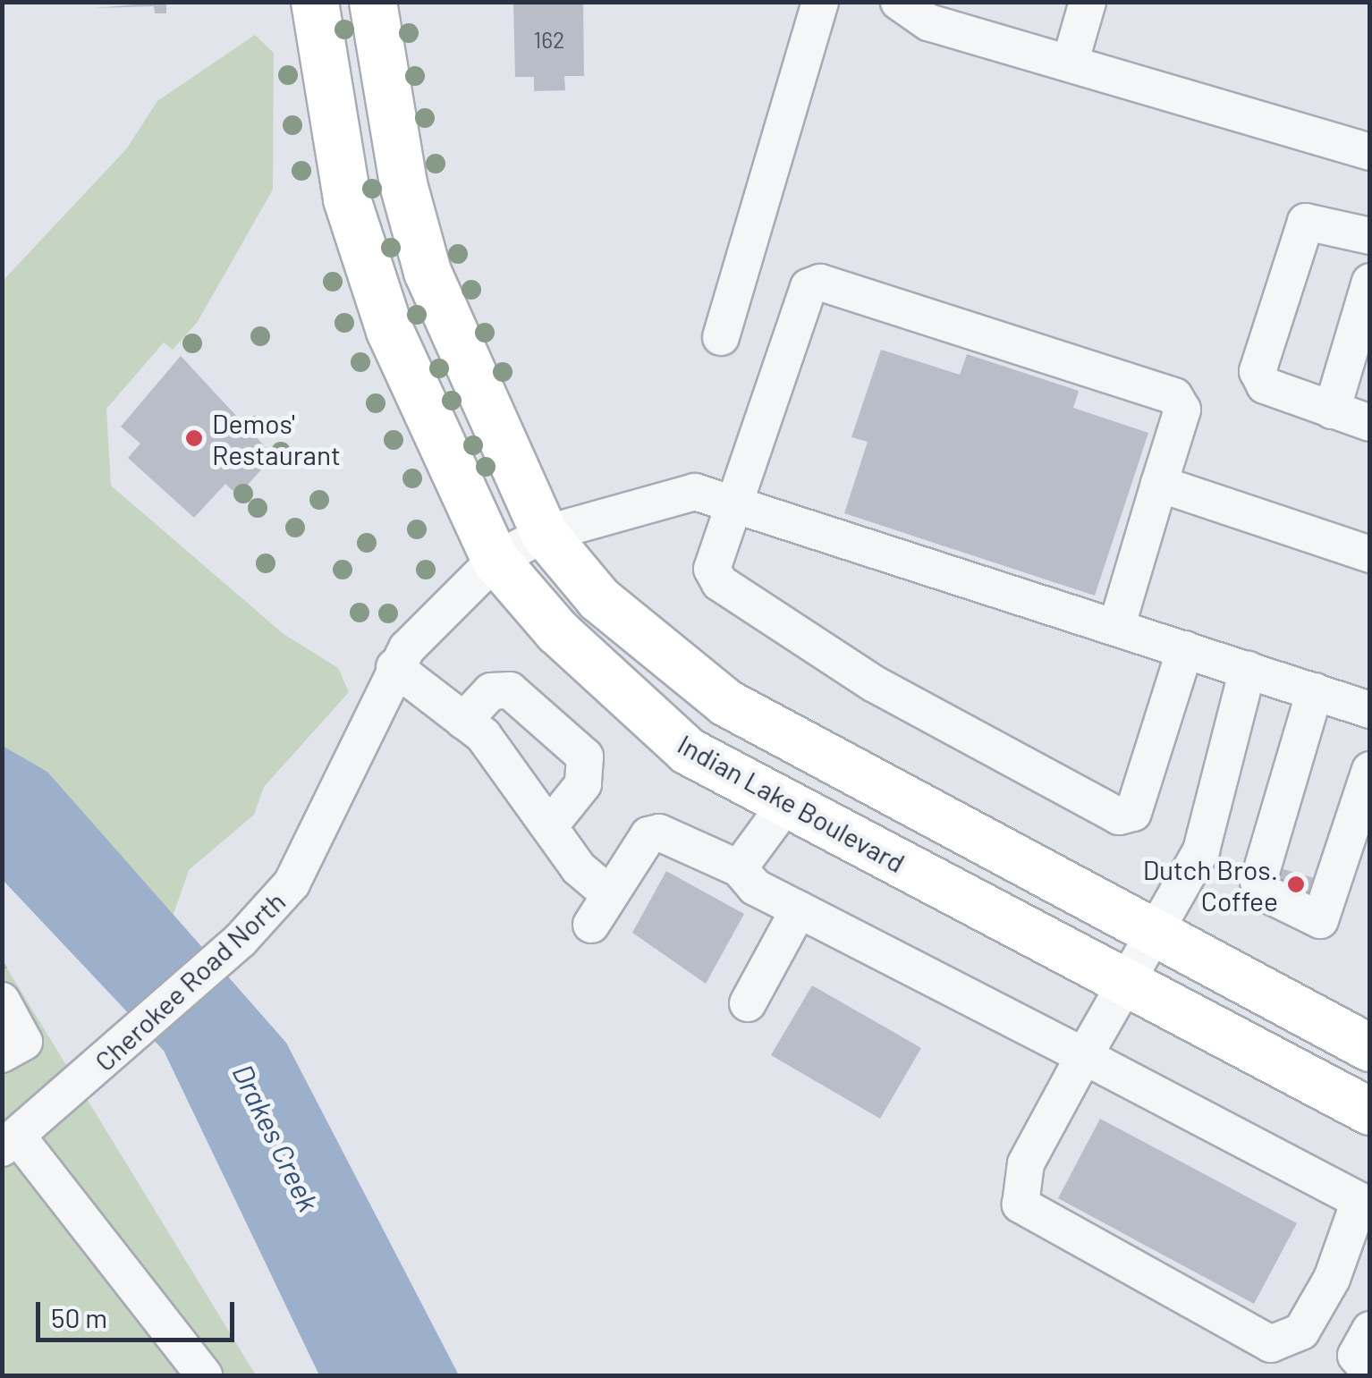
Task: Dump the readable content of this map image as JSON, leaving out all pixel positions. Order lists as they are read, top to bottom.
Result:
{
  "streets": {
    "main road": ["Indian Lake Boulevard"],
    "street": ["Cherokee Road North"]
  },
  "crossings": [
    ["Indian Lake Boulevard", "Cherokee Road North"]
  ],
  "water": ["Drakes Creek"],
  "places": ["Demos' Restaurant", "Dutch Bros. Coffee"],
  "house_numbers": ["162"],
  "scale_bar": "50 m"
}
